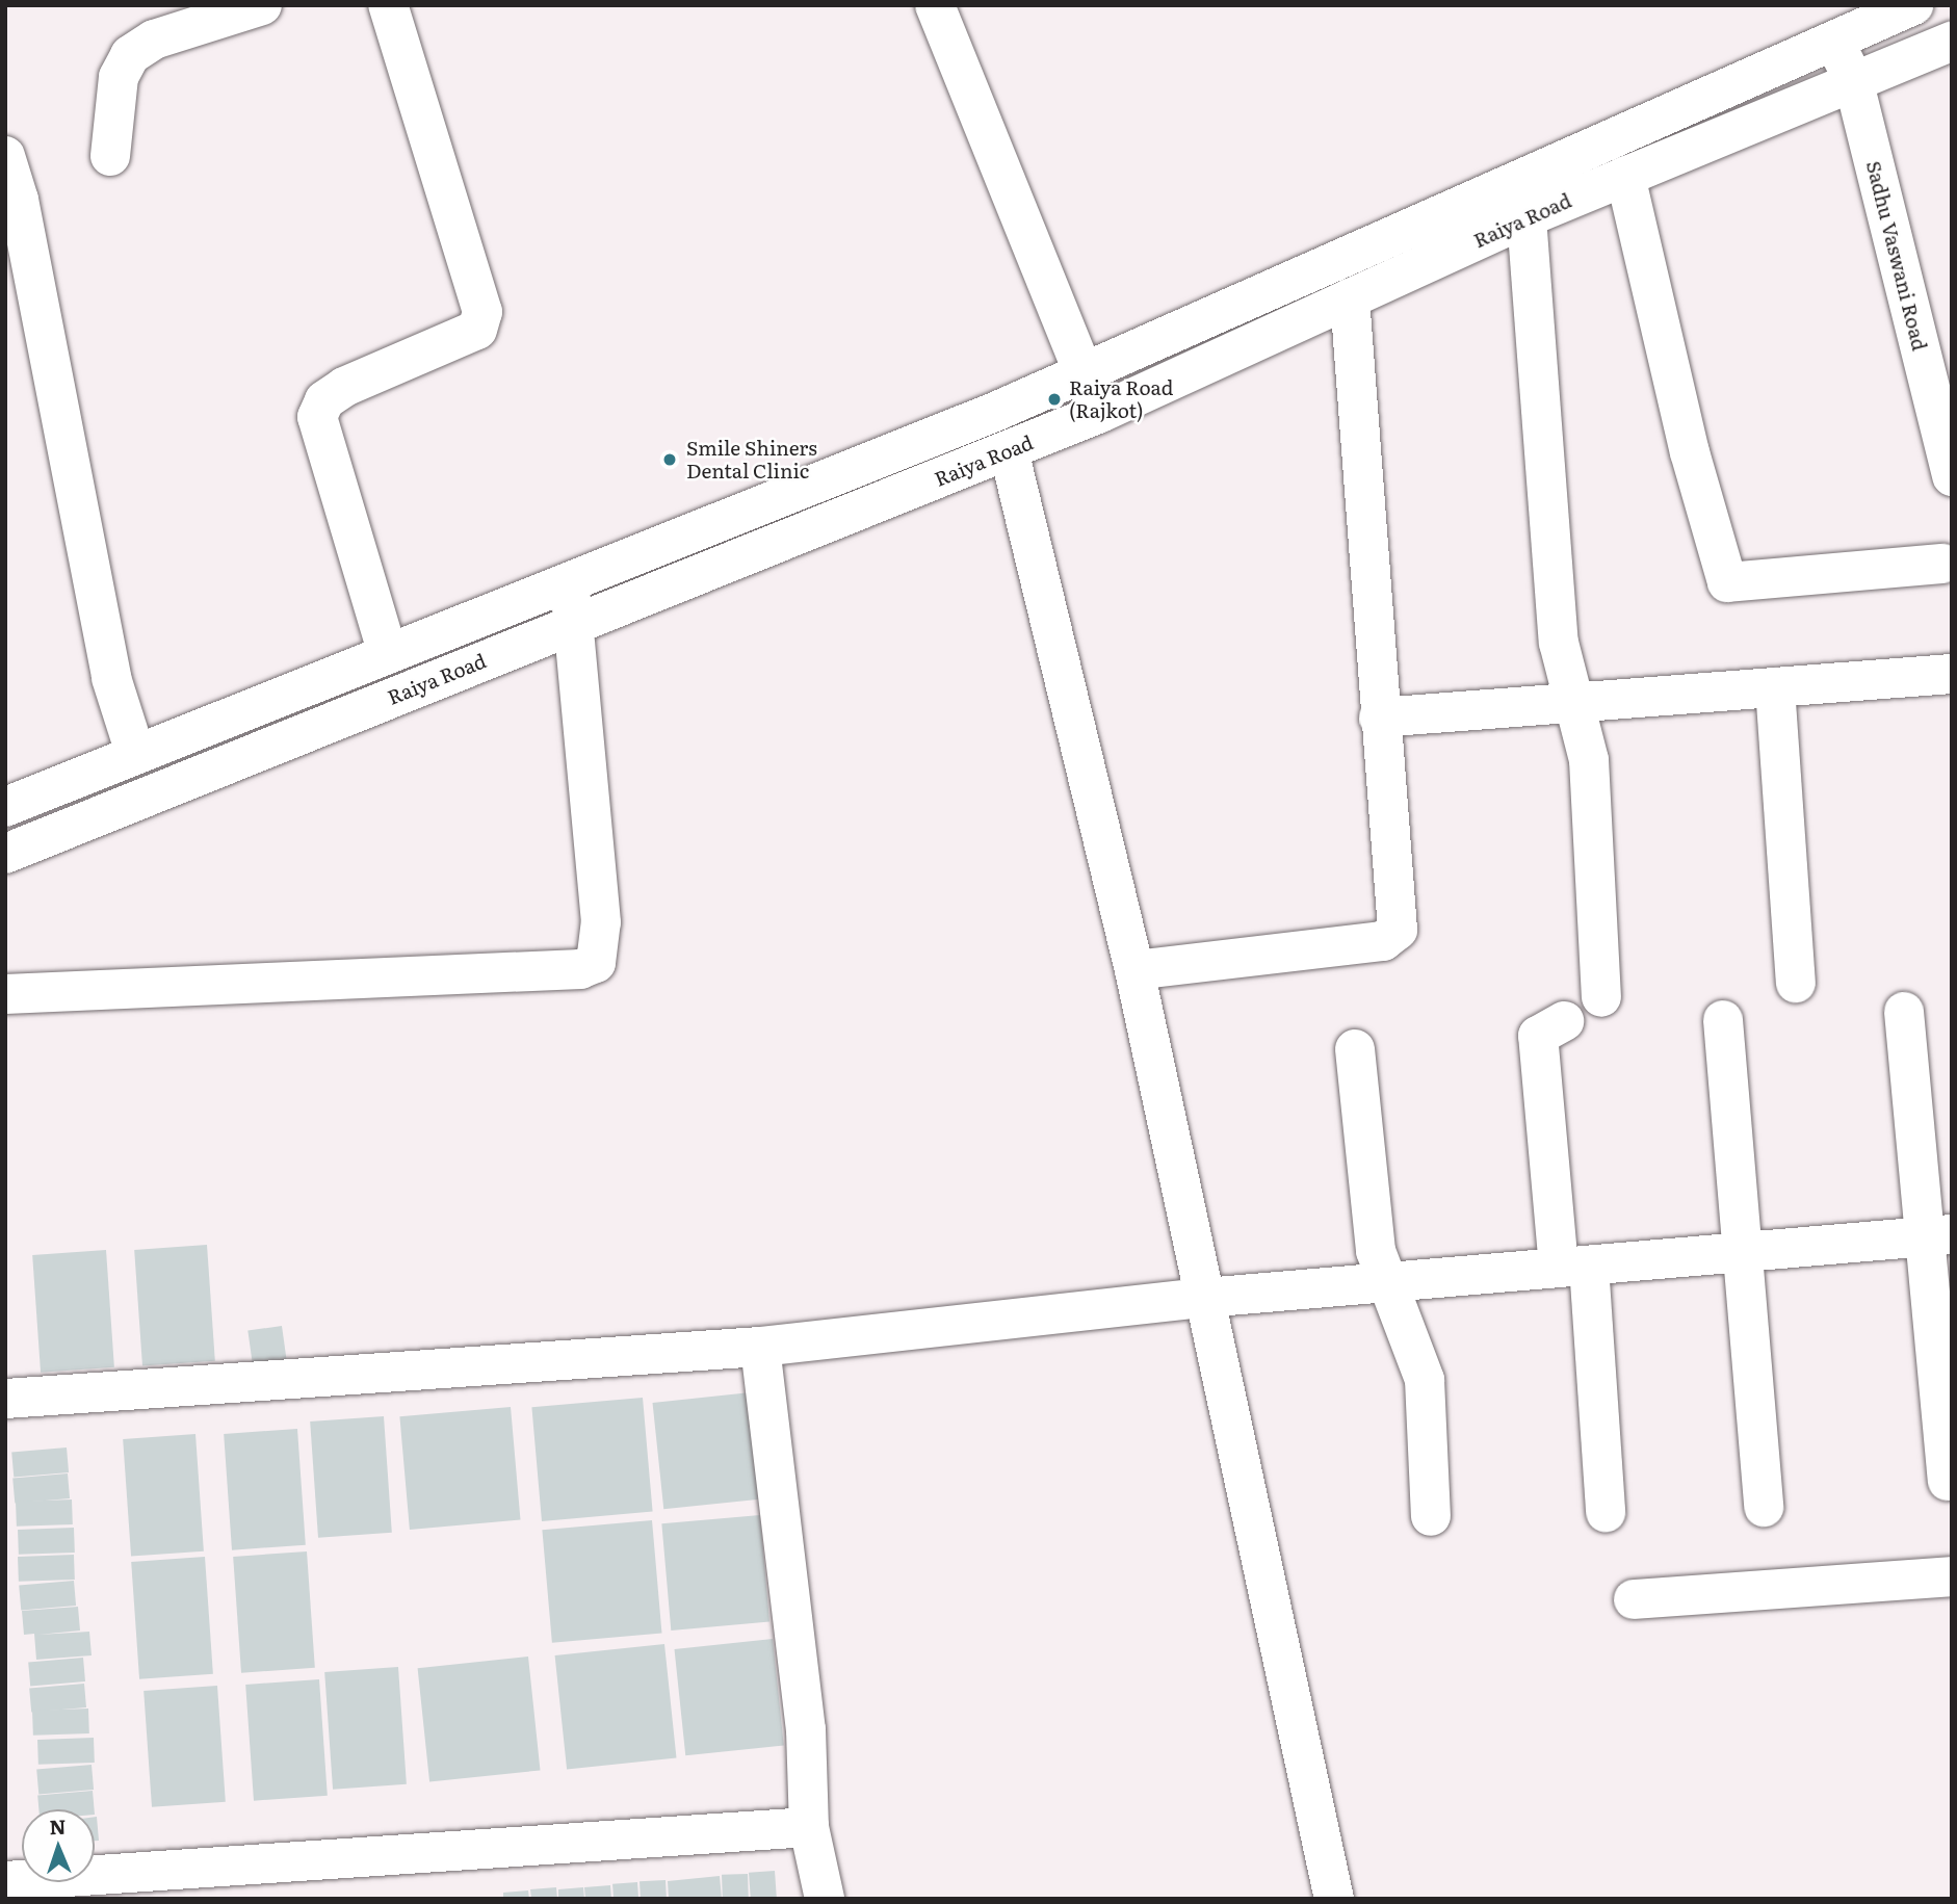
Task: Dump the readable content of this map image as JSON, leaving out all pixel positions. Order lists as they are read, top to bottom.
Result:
{
  "streets": {
    "street": ["Raiya Road", "Sadhu Vaswani Road"]
  },
  "crossings": [
    ["Raiya Road", "Sadhu Vaswani Road"]
  ],
  "places": ["Raiya Road (Rajkot)", "Smile Shiners Dental Clinic"],
  "north": "top"
}
